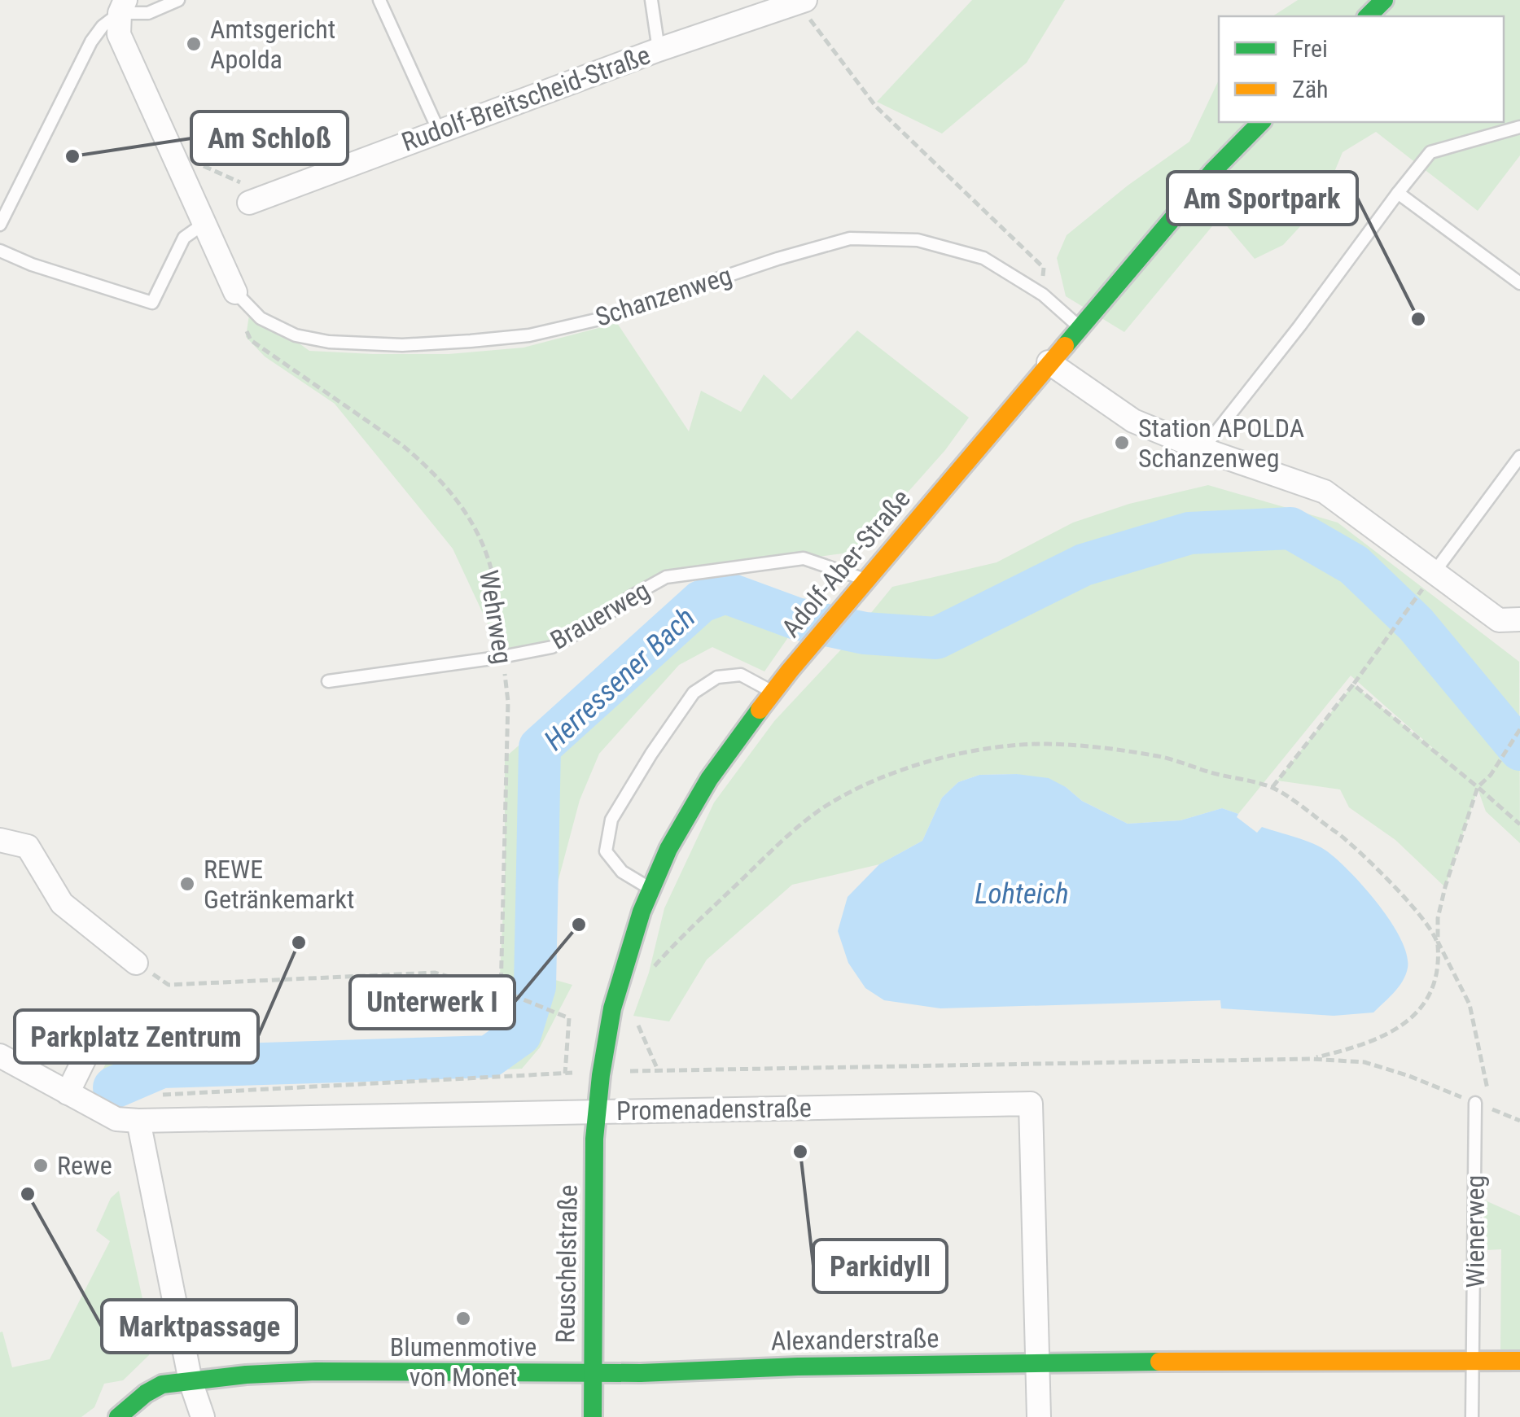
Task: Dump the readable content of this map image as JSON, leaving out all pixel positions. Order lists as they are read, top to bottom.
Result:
{
  "streets": {
    "main road": ["Adolf-Aber-Straße", "Reuschelstraße", "Alexanderstraße"],
    "street": ["Rudolf-Breitscheid-Straße", "Promenadenstraße"],
    "lane": ["Schanzenweg", "Brauerweg", "Wienerweg"],
    "path": ["Wehrweg"]
  },
  "crossings": [
    ["Schanzenweg", "Adolf-Aber-Straße"],
    ["Schanzenweg", "Wehrweg"],
    ["Adolf-Aber-Straße", "Brauerweg"],
    ["Adolf-Aber-Straße", "Promenadenstraße"],
    ["Adolf-Aber-Straße", "Reuschelstraße"],
    ["Brauerweg", "Wehrweg"],
    ["Promenadenstraße", "Reuschelstraße"],
    ["Promenadenstraße", "Alexanderstraße"],
    ["Wienerweg", "Alexanderstraße"],
    ["Reuschelstraße", "Alexanderstraße"]
  ],
  "water": ["Herressener Bach", "Lohteich"],
  "places": [
    "Amtsgericht Apolda",
    "Am Schloß",
    "Am Sportpark",
    "Station APOLDA Schanzenweg",
    "REWE Getränkemarkt",
    "Unterwerk I",
    "Parkplatz Zentrum",
    "Parkidyll",
    "Rewe",
    "Marktpassage",
    "Blumenmotive von Monet"
  ],
  "legend": ["Frei", "Zäh"]
}
